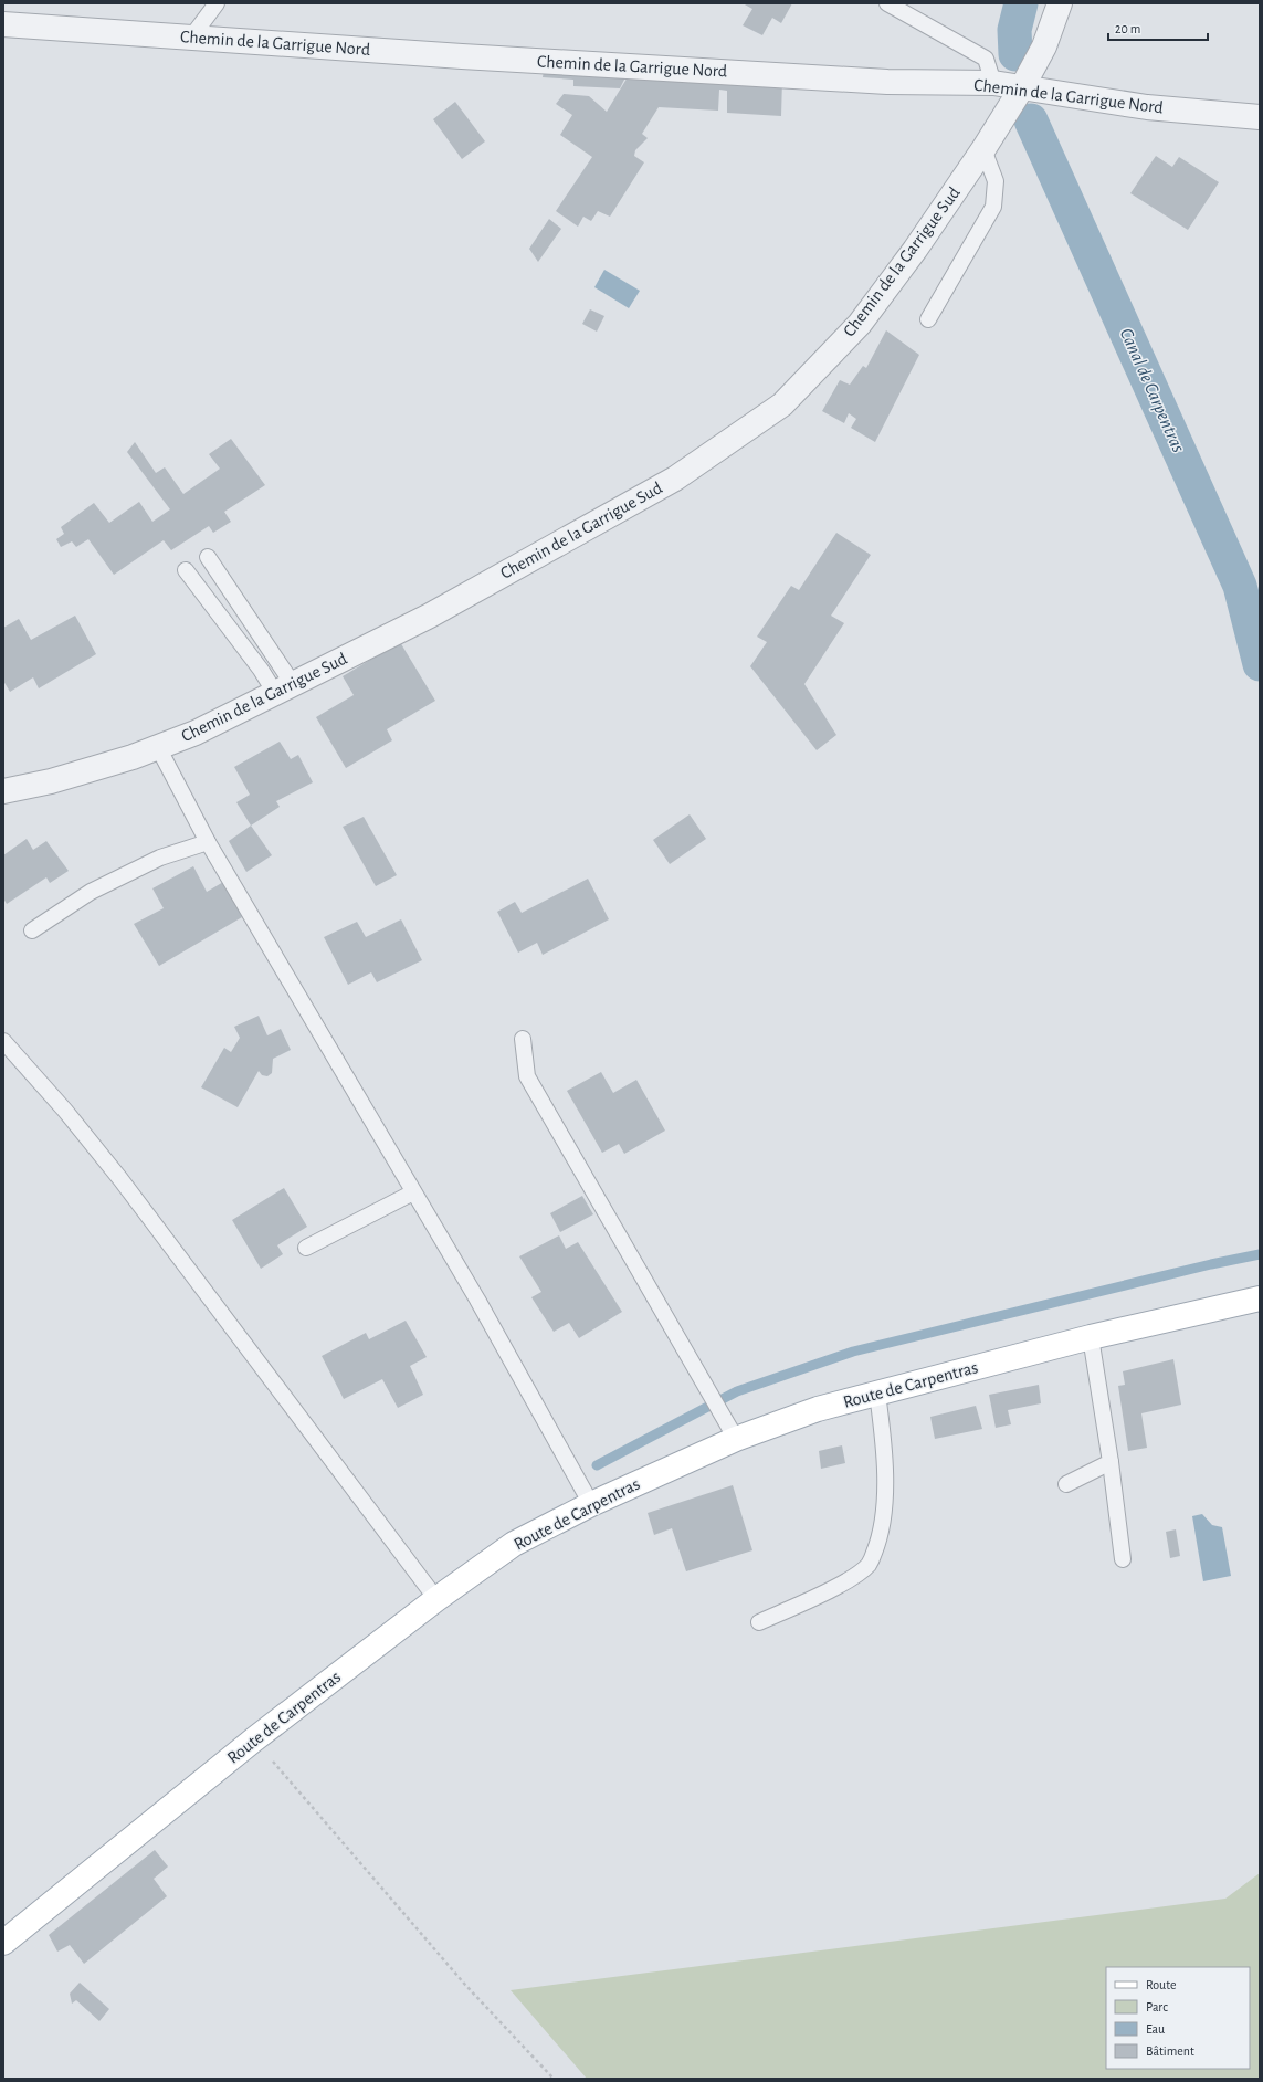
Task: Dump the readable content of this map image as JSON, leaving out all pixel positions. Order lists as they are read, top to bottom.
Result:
{
  "streets": {
    "main road": ["Route de Carpentras"],
    "street": ["Chemin de la Garrigue Nord", "Chemin de la Garrigue Sud"]
  },
  "crossings": [
    ["Chemin de la Garrigue Nord", "Chemin de la Garrigue Sud"]
  ],
  "water": ["Canal de Carpentras"],
  "legend": [
    "Route",
    "Parc",
    "Eau",
    "Bâtiment"
  ],
  "scale_bar": "20 m"
}
